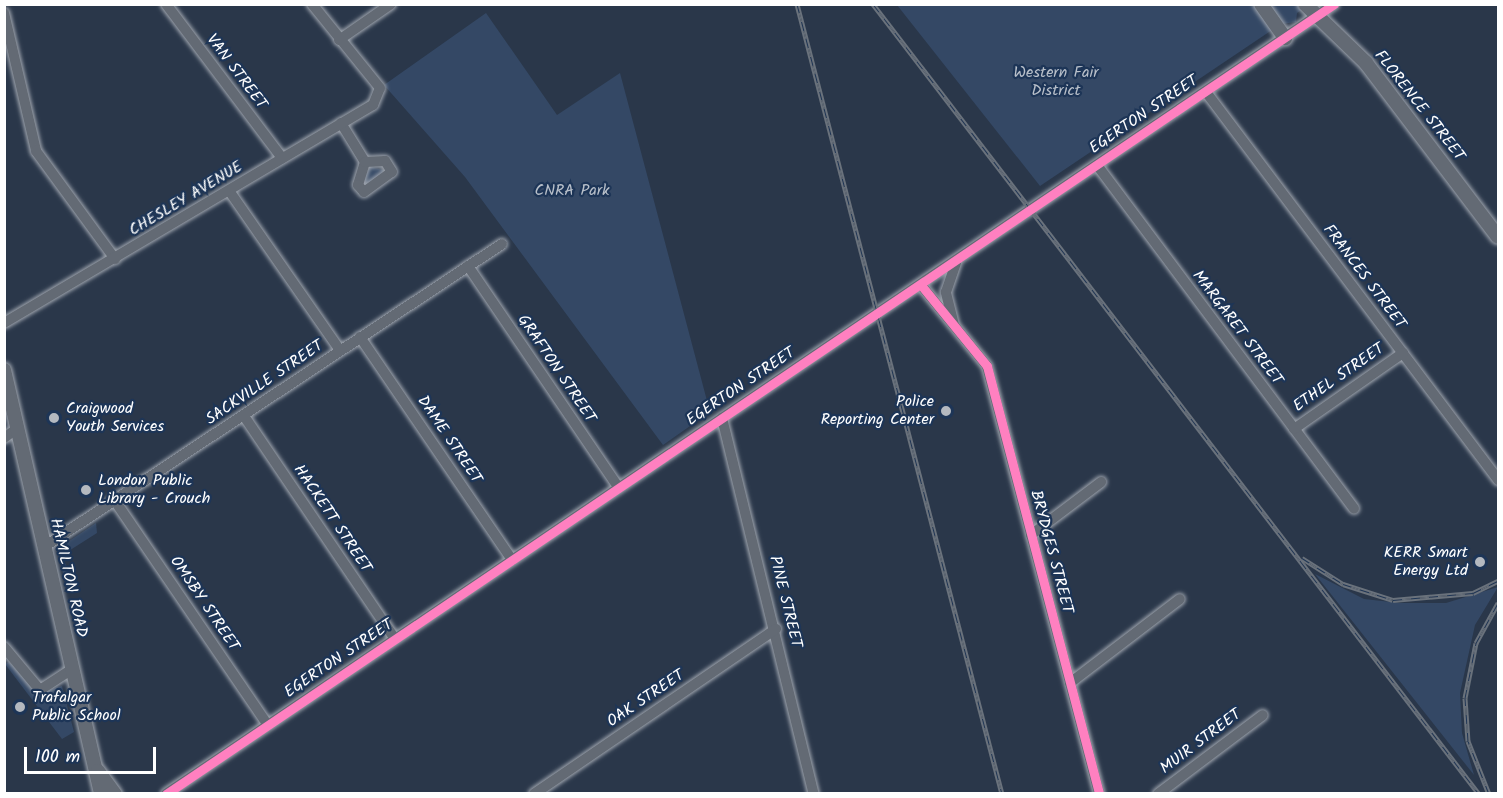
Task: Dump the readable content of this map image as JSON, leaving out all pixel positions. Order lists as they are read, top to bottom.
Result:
{
  "streets": {
    "main road": ["FLORENCE STREET", "HAMILTON ROAD"],
    "street": [
      "VAN STREET",
      "EGERTON STREET",
      "CHESLEY AVENUE",
      "FRANCES STREET",
      "MARGARET STREET",
      "GRAFTON STREET",
      "ETHEL STREET",
      "SACKVILLE STREET",
      "DAME STREET",
      "HACKETT STREET",
      "BRYDGES STREET",
      "PINE STREET",
      "OMSBY STREET",
      "OAK STREET",
      "MUIR STREET"
    ]
  },
  "crossings": [
    ["VAN STREET", "CHESLEY AVENUE"],
    ["FLORENCE STREET", "EGERTON STREET"],
    ["EGERTON STREET", "FRANCES STREET"],
    ["EGERTON STREET", "MARGARET STREET"],
    ["EGERTON STREET", "GRAFTON STREET"],
    ["EGERTON STREET", "DAME STREET"],
    ["EGERTON STREET", "HACKETT STREET"],
    ["EGERTON STREET", "BRYDGES STREET"],
    ["EGERTON STREET", "PINE STREET"],
    ["EGERTON STREET", "OMSBY STREET"],
    ["FRANCES STREET", "ETHEL STREET"],
    ["MARGARET STREET", "ETHEL STREET"],
    ["GRAFTON STREET", "SACKVILLE STREET"],
    ["SACKVILLE STREET", "DAME STREET"],
    ["SACKVILLE STREET", "HACKETT STREET"],
    ["SACKVILLE STREET", "HAMILTON ROAD"],
    ["SACKVILLE STREET", "OMSBY STREET"],
    ["PINE STREET", "OAK STREET"]
  ],
  "parks": ["Western Fair District", "CNRA Park"],
  "places": [
    "Police Reporting Center",
    "Craigwood Youth Services",
    "London Public Library - Crouch",
    "KERR Smart Energy Ltd",
    "Trafalgar Public School"
  ],
  "scale_bar": "100 m"
}
